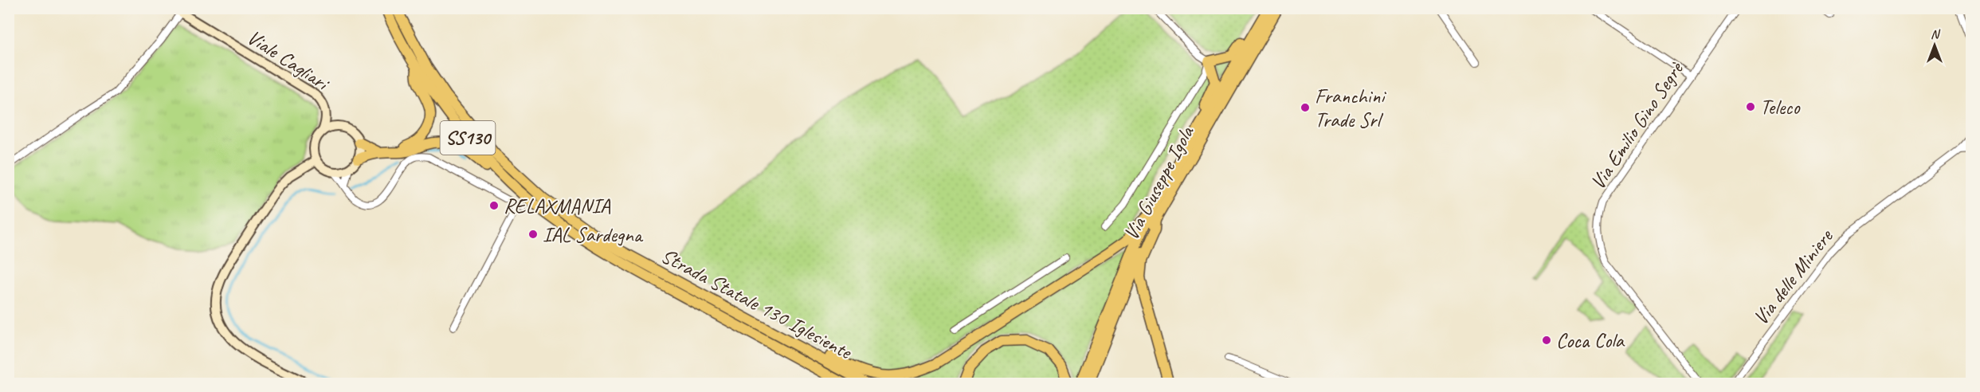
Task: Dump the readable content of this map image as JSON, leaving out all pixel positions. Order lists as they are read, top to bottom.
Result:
{
  "streets": {
    "main road": [
      "Viale Cagliari",
      "SS130",
      "Via Giuseppe Igola",
      "Strada Statale 130 Iglesiente"
    ],
    "street": ["Via Emilio Gino Segrè", "Via delle Miniere"]
  },
  "places": [
    "Teleco",
    "Franchini Trade Srl",
    "RELAXMANIA",
    "IAL Sardegna",
    "Coca Cola"
  ],
  "north": "top"
}
